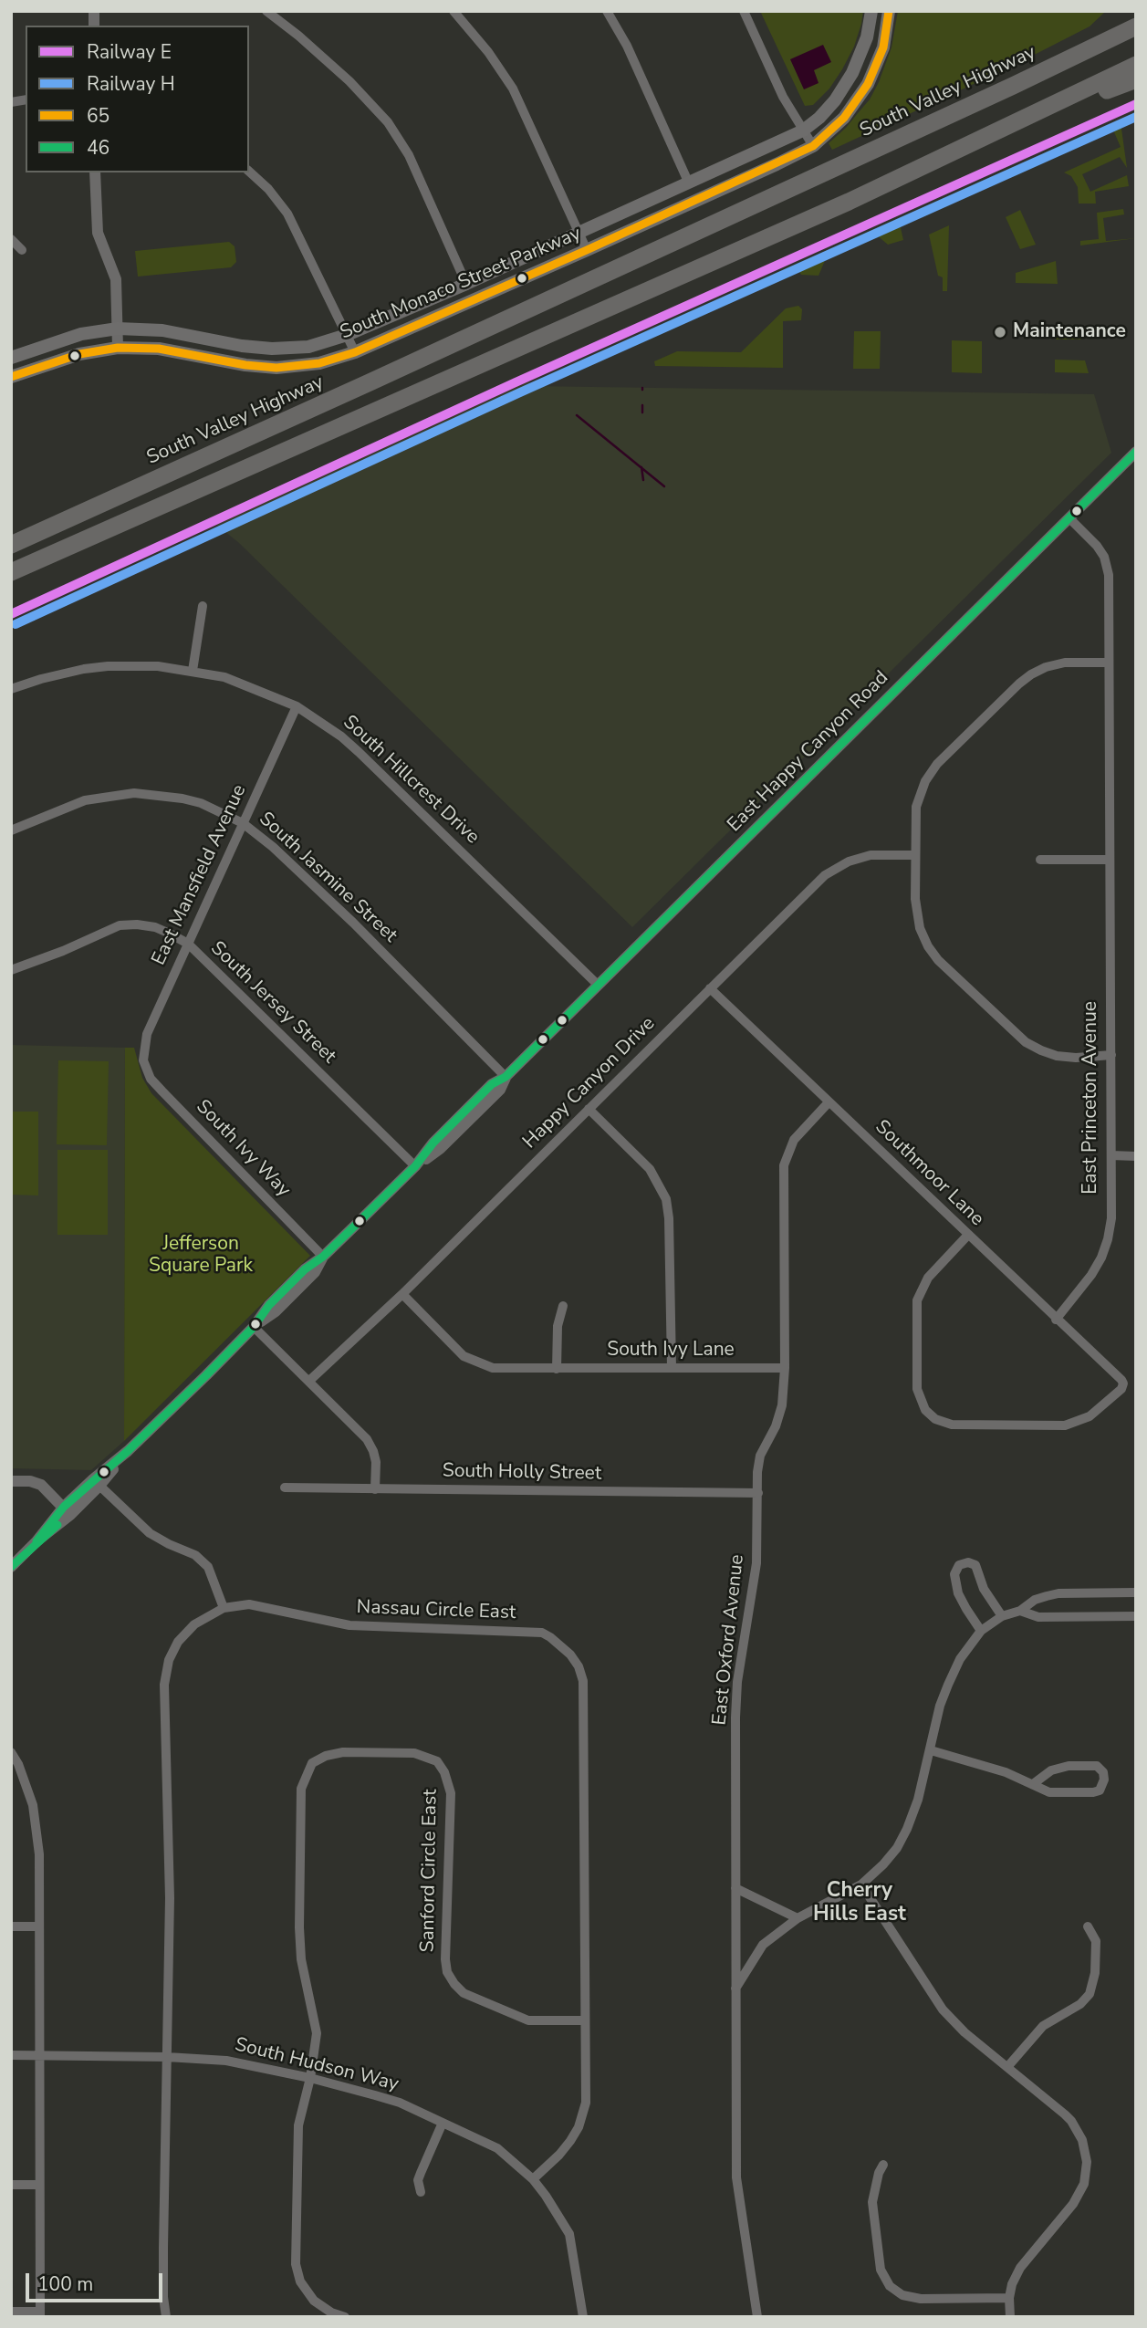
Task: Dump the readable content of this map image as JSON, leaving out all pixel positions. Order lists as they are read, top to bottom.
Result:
{
  "streets": {
    "highway": ["South Valley Highway"],
    "main road": ["South Monaco Street Parkway"],
    "street": [
      "East Happy Canyon Road",
      "South Hillcrest Drive",
      "East Mansfield Avenue",
      "South Jasmine Street",
      "South Jersey Street",
      "Happy Canyon Drive",
      "East Princeton Avenue",
      "South Ivy Way",
      "Southmoor Lane",
      "South Ivy Lane",
      "South Holly Street",
      "Nassau Circle East",
      "East Oxford Avenue",
      "Sanford Circle East",
      "South Hudson Way"
    ]
  },
  "crossings": [
    ["East Happy Canyon Road", "South Hillcrest Drive"],
    ["East Happy Canyon Road", "South Jasmine Street"],
    ["East Happy Canyon Road", "South Jersey Street"],
    ["East Happy Canyon Road", "East Princeton Avenue"],
    ["East Happy Canyon Road", "South Ivy Way"],
    ["South Hillcrest Drive", "East Mansfield Avenue"],
    ["East Mansfield Avenue", "South Jasmine Street"],
    ["East Mansfield Avenue", "South Jersey Street"],
    ["East Mansfield Avenue", "South Ivy Way"],
    ["Happy Canyon Drive", "Southmoor Lane"],
    ["Happy Canyon Drive", "South Ivy Lane"],
    ["East Princeton Avenue", "Southmoor Lane"],
    ["Southmoor Lane", "East Oxford Avenue"],
    ["South Ivy Lane", "East Oxford Avenue"],
    ["South Holly Street", "East Oxford Avenue"],
    ["Nassau Circle East", "Sanford Circle East"],
    ["Nassau Circle East", "South Hudson Way"],
    ["Sanford Circle East", "South Hudson Way"]
  ],
  "districts": ["Cherry Hills East"],
  "parks": ["Jefferson Square Park"],
  "places": ["Maintenance"],
  "lines": [
    "transit line 65",
    "rail line E",
    "rail line H",
    "transit line 46"
  ],
  "legend": [
    "Railway E",
    "Railway H",
    "65",
    "46"
  ],
  "scale_bar": "100 m"
}
